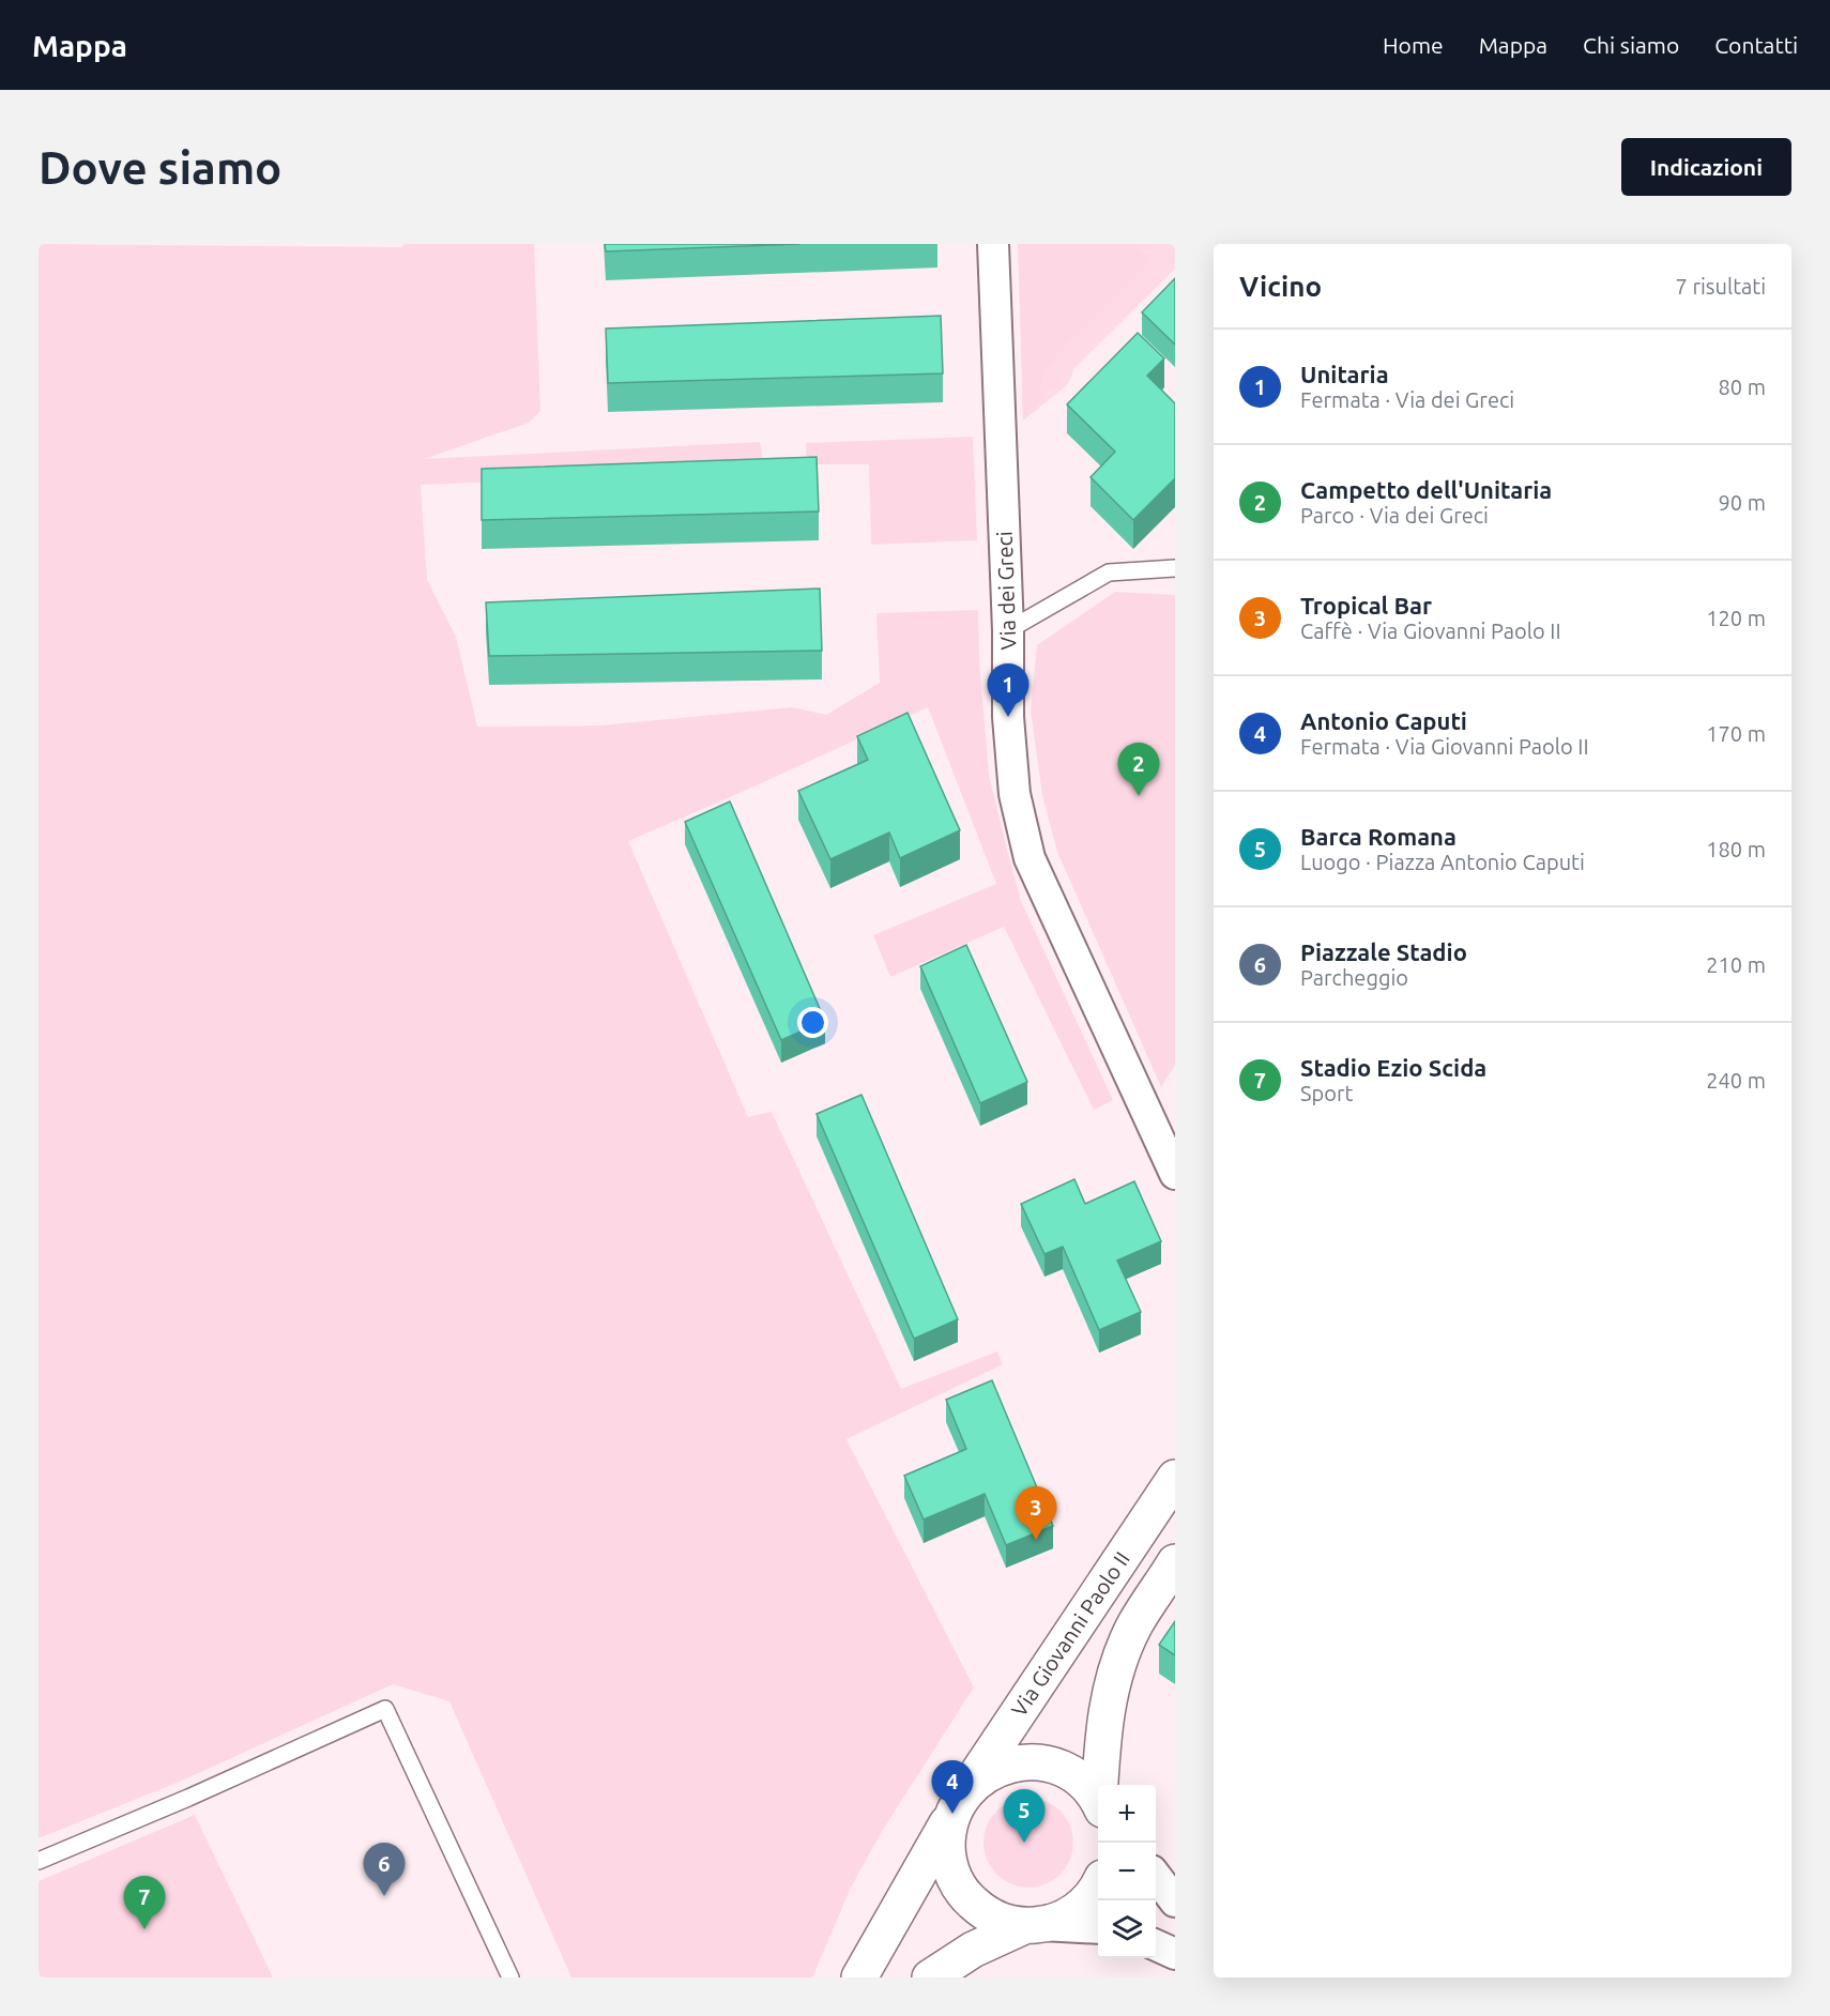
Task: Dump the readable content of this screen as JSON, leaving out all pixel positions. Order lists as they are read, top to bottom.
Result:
{
  "streets": {
    "street": ["Via dei Greci", "Via Giovanni Paolo II"]
  },
  "page": {
    "header": "Mappa",
    "nav": [
      "Home",
      "Mappa",
      "Chi siamo",
      "Contatti"
    ],
    "buttons": "Indicazioni",
    "title": "Dove siamo",
    "heading": ["Vicino", "7 risultati"],
    "list": [
      {
        "mark": "1",
        "name": "Unitaria",
        "note": "Fermata · Via dei Greci",
        "value": "80 m"
      },
      {
        "mark": "2",
        "name": "Campetto dell'Unitaria",
        "note": "Parco · Via dei Greci",
        "value": "90 m"
      },
      {
        "mark": "3",
        "name": "Tropical Bar",
        "note": "Caffè · Via Giovanni Paolo II",
        "value": "120 m"
      },
      {
        "mark": "4",
        "name": "Antonio Caputi",
        "note": "Fermata · Via Giovanni Paolo II",
        "value": "170 m"
      },
      {
        "mark": "5",
        "name": "Barca Romana",
        "note": "Luogo · Piazza Antonio Caputi",
        "value": "180 m"
      },
      {
        "mark": "6",
        "name": "Piazzale Stadio",
        "note": "Parcheggio",
        "value": "210 m"
      },
      {
        "mark": "7",
        "name": "Stadio Ezio Scida",
        "note": "Sport",
        "value": "240 m"
      }
    ],
    "pins": [
      "1",
      "2",
      "3",
      "4",
      "5",
      "6",
      "7"
    ],
    "map_buttons": ["+", "−"]
  }
}
